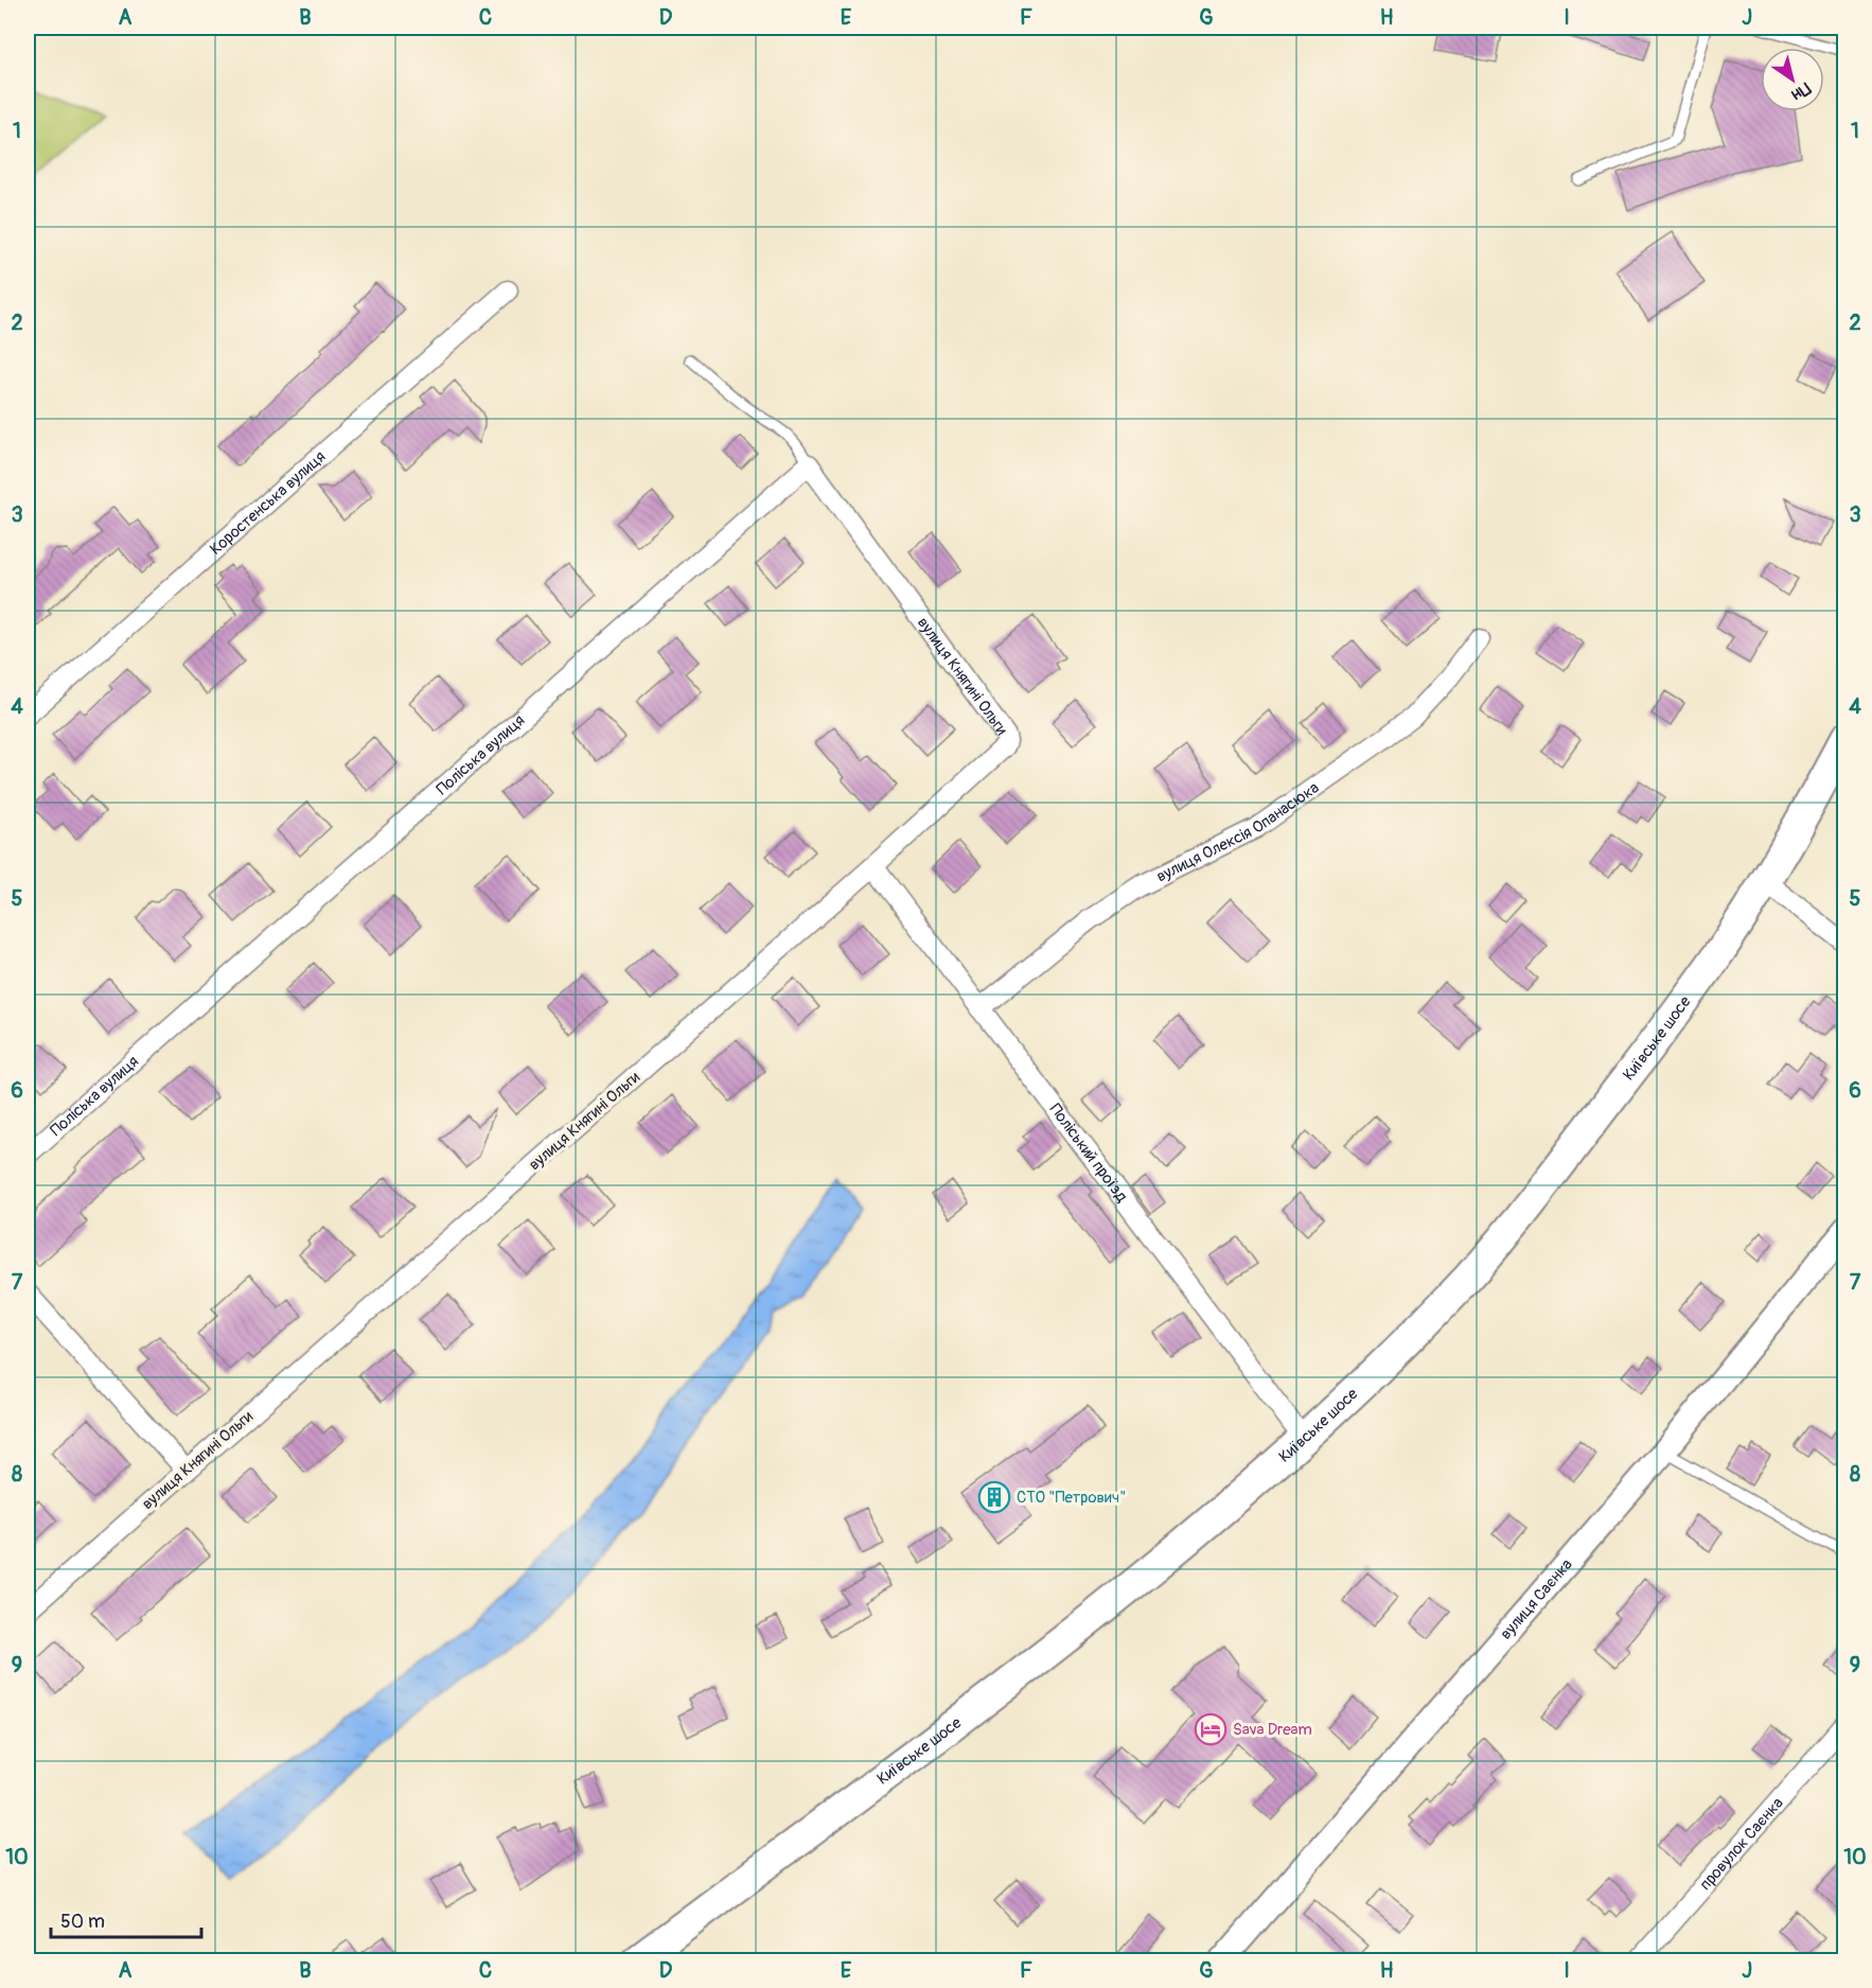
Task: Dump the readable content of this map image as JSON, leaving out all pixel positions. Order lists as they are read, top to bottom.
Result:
{
  "streets": {
    "main road": ["Київське шосе"],
    "street": [
      "Коростенська вулиця",
      "вулиця Княгині Ольги",
      "Поліська вулиця",
      "вулиця Олексія Опанасюка",
      "Поліський проїзд",
      "вулиця Саєнка",
      "провулок Саєнка"
    ]
  },
  "crossings": [
    ["вулиця Княгині Ольги", "Поліська вулиця"],
    ["вулиця Княгині Ольги", "Поліський проїзд"],
    ["вулиця Олексія Опанасюка", "Поліський проїзд"],
    ["Київське шосе", "Поліський проїзд"]
  ],
  "places": {
    "building": ["СТО \"Петрович\""],
    "hotel": ["Sava Dream"]
  },
  "scale_bar": "50 m",
  "north": "bottom right",
  "grid": {
    "columns": [
      "A",
      "B",
      "C",
      "D",
      "E",
      "F",
      "G",
      "H",
      "I",
      "J"
    ],
    "rows": [
      "1",
      "2",
      "3",
      "4",
      "5",
      "6",
      "7",
      "8",
      "9",
      "10"
    ]
  }
}
